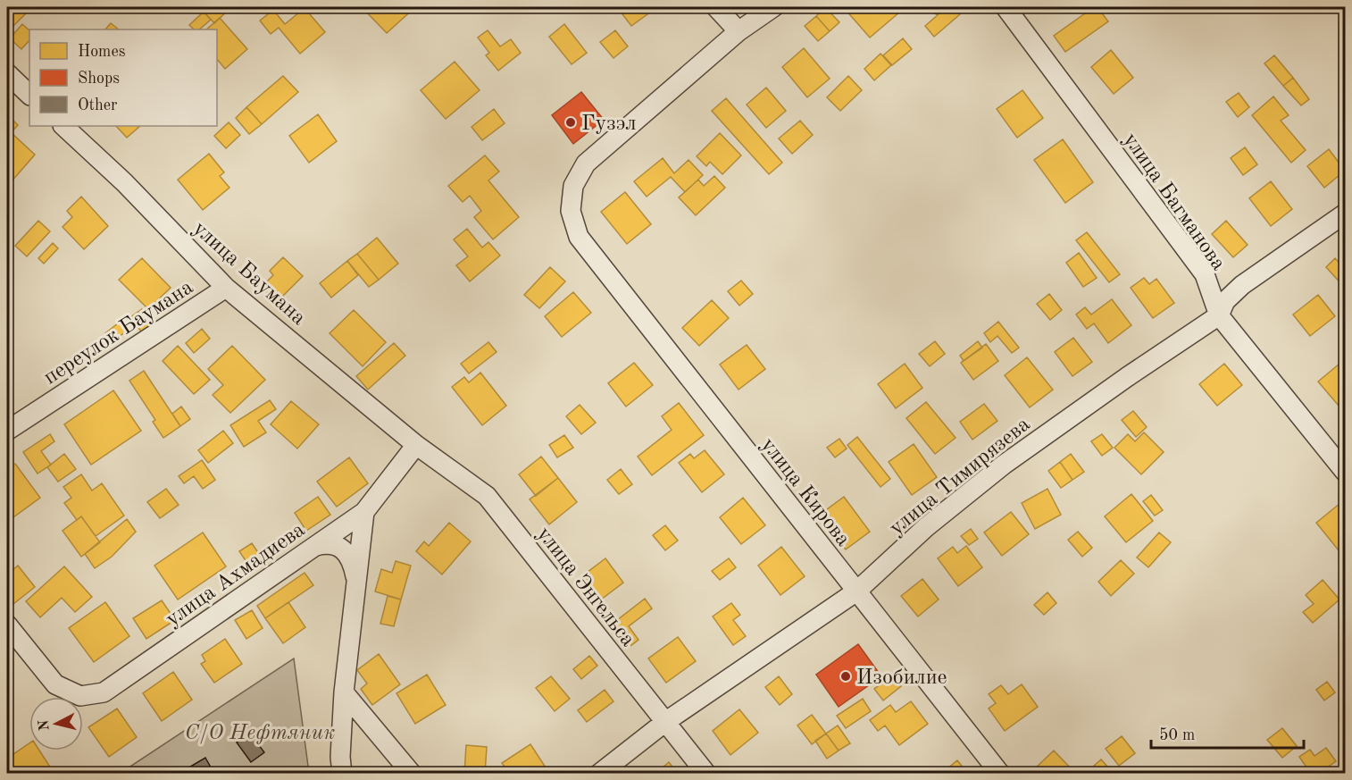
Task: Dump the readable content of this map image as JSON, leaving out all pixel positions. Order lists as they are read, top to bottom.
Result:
{
  "streets": {
    "street": [
      "улица Багманова",
      "улица Баумана",
      "переулок Баумана",
      "улица Тимирязева",
      "улица Кирова",
      "улица Ахмадиева",
      "улица Энгельса"
    ]
  },
  "crossings": [
    ["улица Багманова", "улица Тимирязева"],
    ["улица Баумана", "переулок Баумана"],
    ["улица Баумана", "улица Ахмадиева"],
    ["улица Баумана", "улица Энгельса"],
    ["улица Тимирязева", "улица Кирова"],
    ["улица Тимирязева", "улица Энгельса"],
    ["улица Ахмадиева", "улица Энгельса"]
  ],
  "parks": ["С/О Нефтяник"],
  "places": ["Гузэл", "Изобилие"],
  "legend": ["Homes", "Shops", "Other"],
  "scale_bar": "50 m",
  "north": "left"
}
